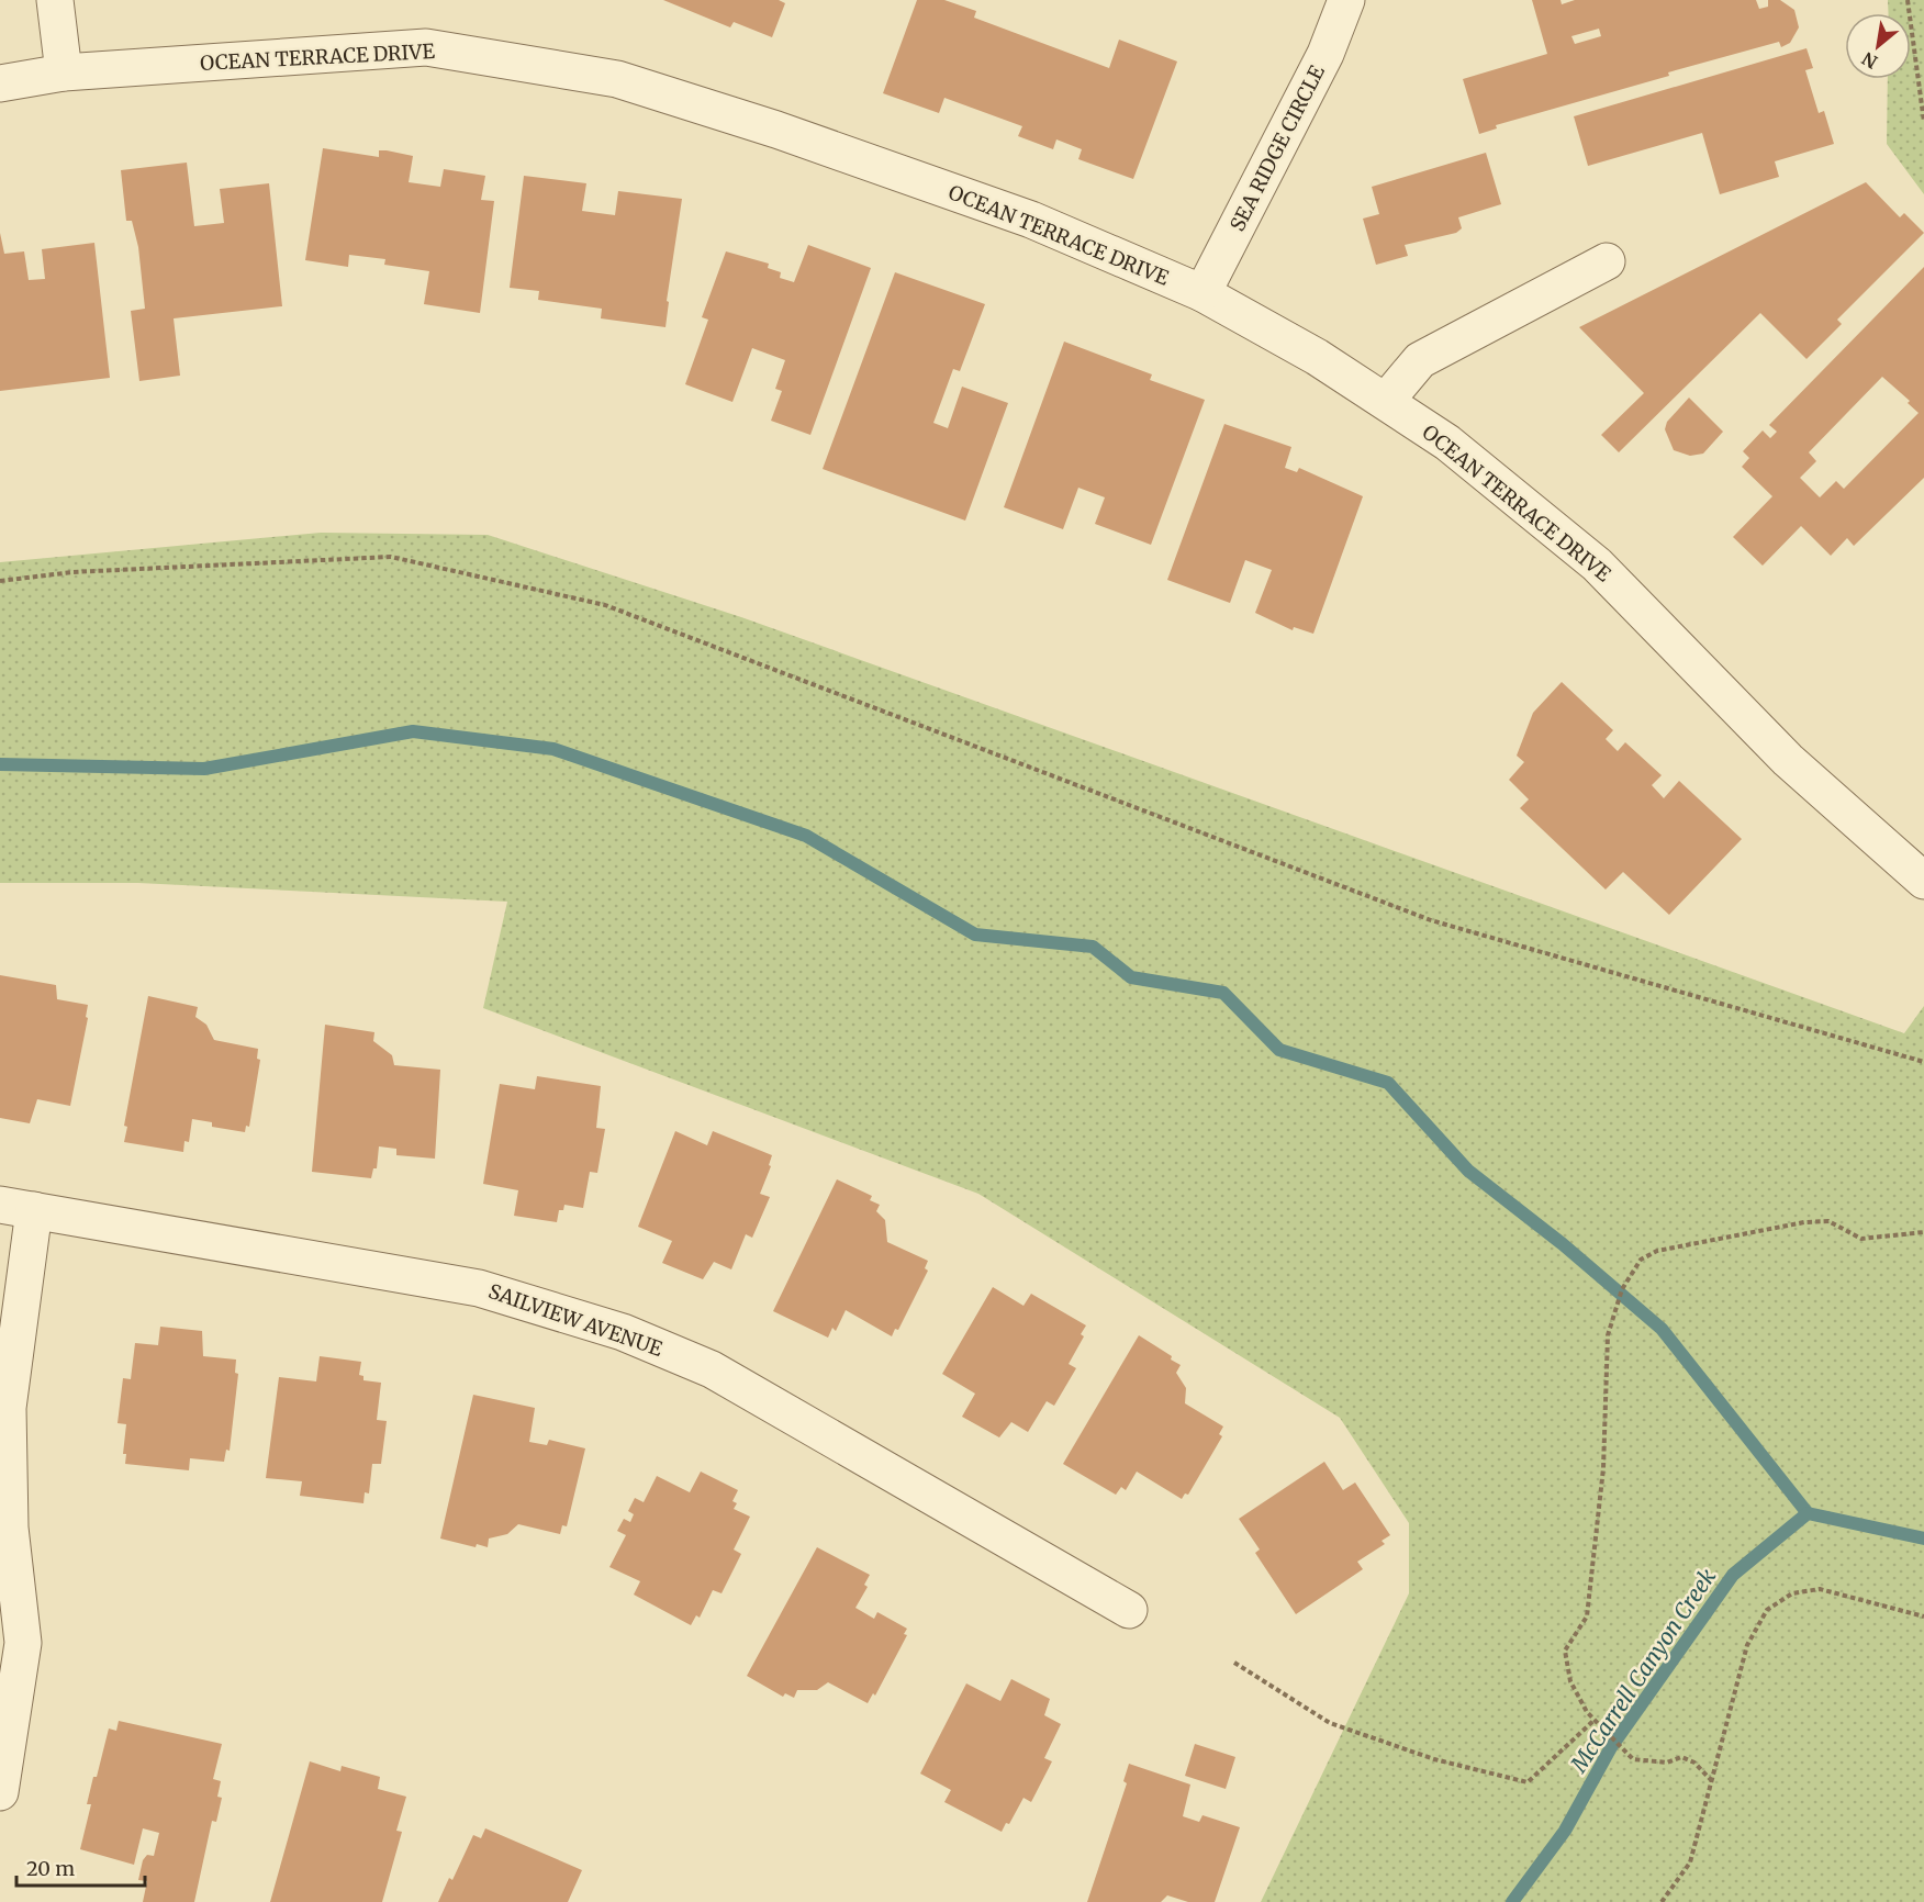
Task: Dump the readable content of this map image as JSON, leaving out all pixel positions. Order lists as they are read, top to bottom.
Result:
{
  "streets": {
    "street": ["OCEAN TERRACE DRIVE", "SEA RIDGE CIRCLE", "SAILVIEW AVENUE"]
  },
  "crossings": [
    ["OCEAN TERRACE DRIVE", "SEA RIDGE CIRCLE"]
  ],
  "water": ["McCarrell Canyon Creek"],
  "scale_bar": "20 m",
  "north": "bottom left"
}
